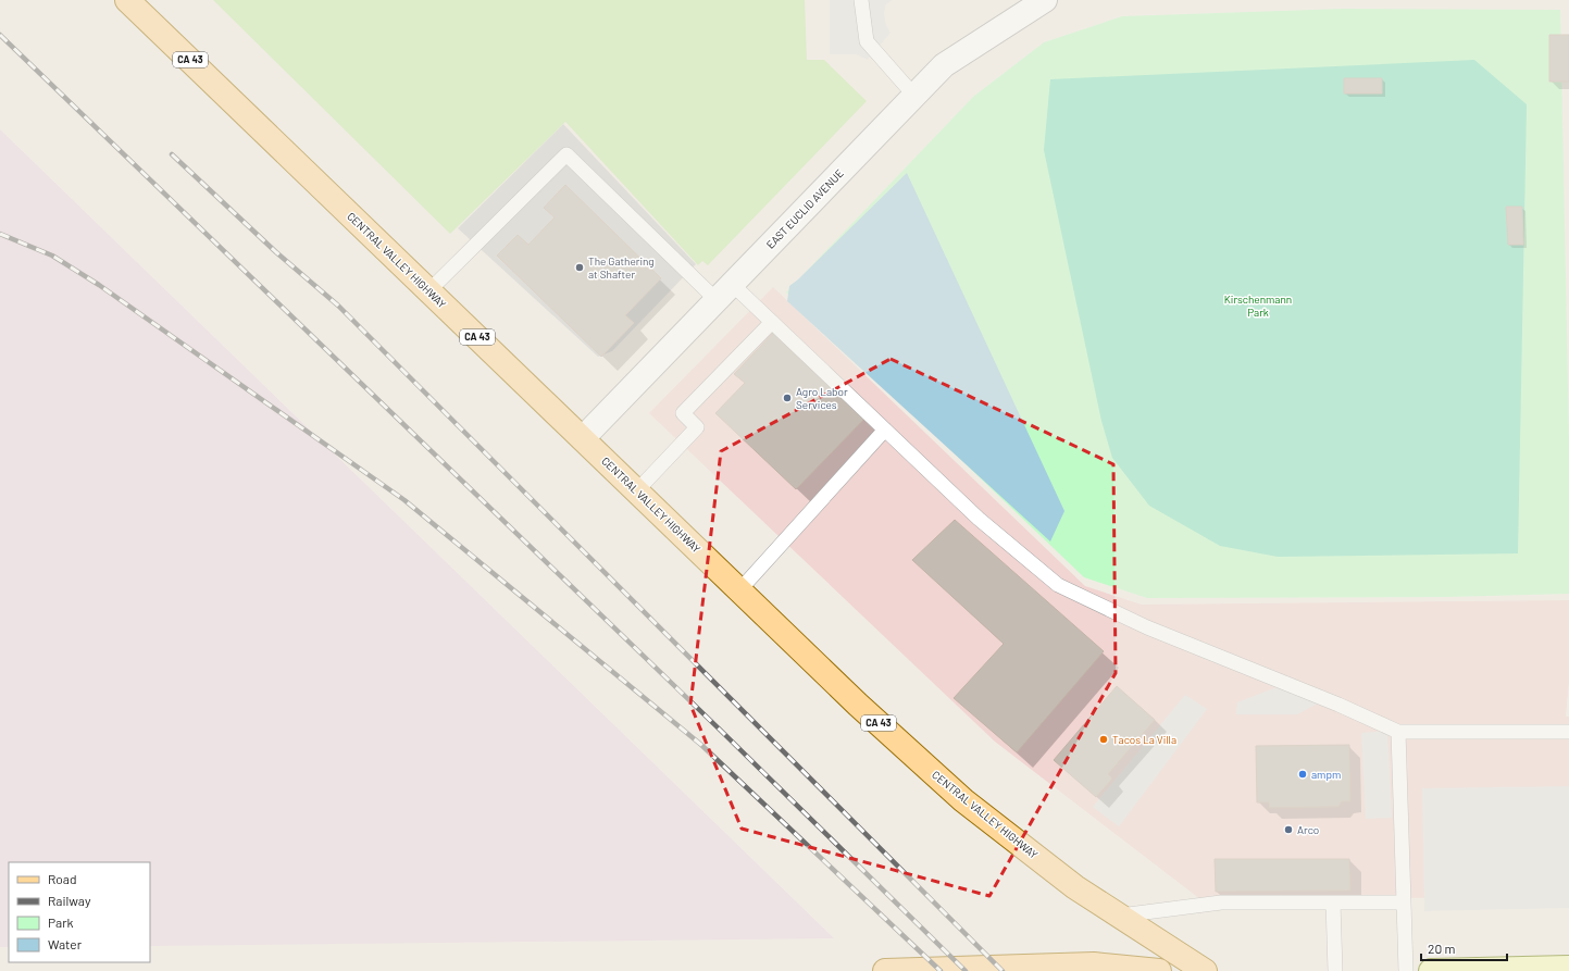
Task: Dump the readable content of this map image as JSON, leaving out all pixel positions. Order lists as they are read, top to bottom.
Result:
{
  "streets": {
    "main road": ["CA 43", "CENTRAL VALLEY HIGHWAY"],
    "street": ["EAST EUCLID AVENUE"]
  },
  "crossings": [
    ["EAST EUCLID AVENUE", "CENTRAL VALLEY HIGHWAY"]
  ],
  "parks": ["Kirschenmann Park"],
  "places": [
    "The Gathering at Shafter",
    "Agro Labor Services",
    "Tacos La Villa",
    "ampm",
    "Arco"
  ],
  "legend": [
    "Road",
    "Railway",
    "Park",
    "Water"
  ],
  "scale_bar": "20 m"
}
